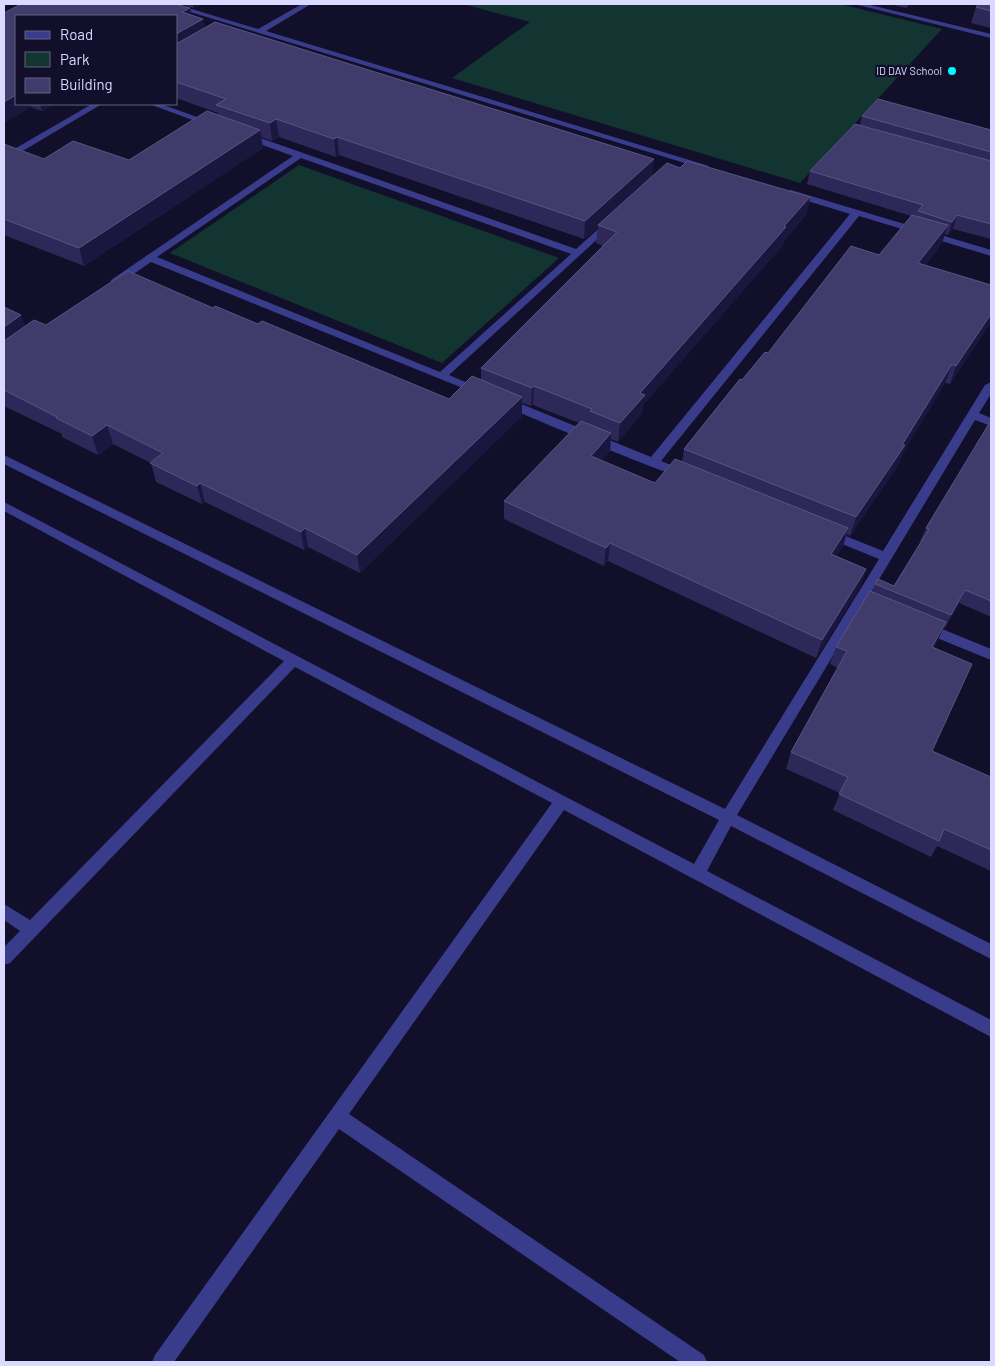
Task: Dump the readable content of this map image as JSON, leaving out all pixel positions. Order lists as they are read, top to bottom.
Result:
{
  "places": ["ID DAV School"],
  "legend": ["Road", "Park", "Building"]
}
